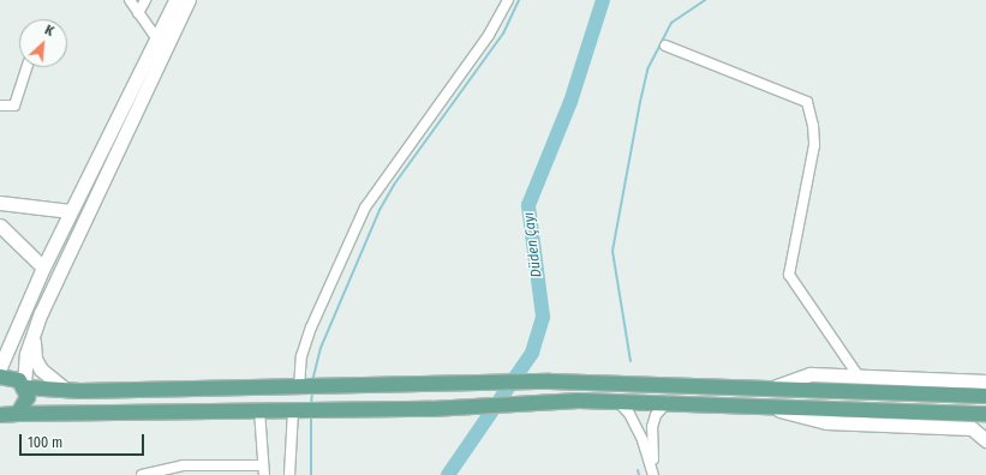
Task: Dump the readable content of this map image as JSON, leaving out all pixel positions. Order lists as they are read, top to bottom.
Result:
{
  "water": ["Düden Çayı"],
  "scale_bar": "100 m",
  "north": "top right"
}
